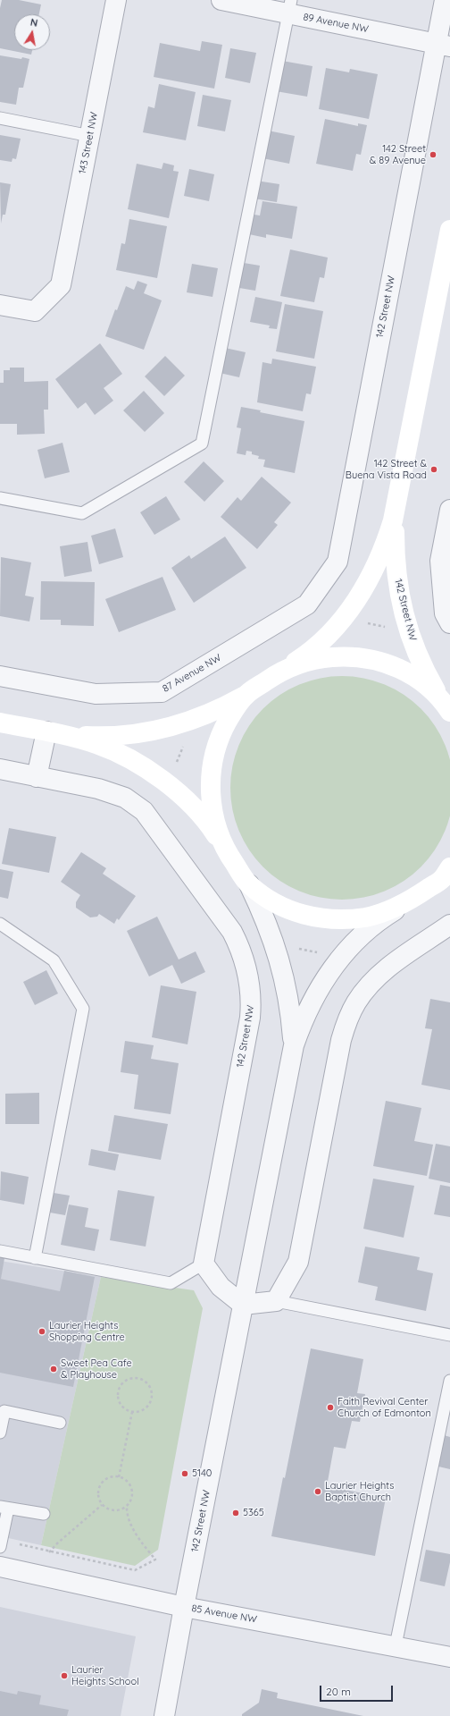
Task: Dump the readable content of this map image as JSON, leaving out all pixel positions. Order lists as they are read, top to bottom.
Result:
{
  "streets": {
    "main road": ["142 Street NW"],
    "street": [
      "89 Avenue NW",
      "143 Street NW",
      "87 Avenue NW",
      "85 Avenue NW"
    ]
  },
  "crossings": [
    ["89 Avenue NW", "142 Street NW"],
    ["142 Street NW", "87 Avenue NW"],
    ["142 Street NW", "85 Avenue NW"]
  ],
  "places": [
    "142 Street & 89 Avenue",
    "142 Street & Buena Vista Road",
    "Laurier Heights Shopping Centre",
    "Sweet Pea Cafe & Playhouse",
    "Faith Revival Center Church of Edmonton",
    "5140",
    "Laurier Heights Baptist Church",
    "5365",
    "Laurier Heights School"
  ],
  "scale_bar": "20 m",
  "north": "top"
}
